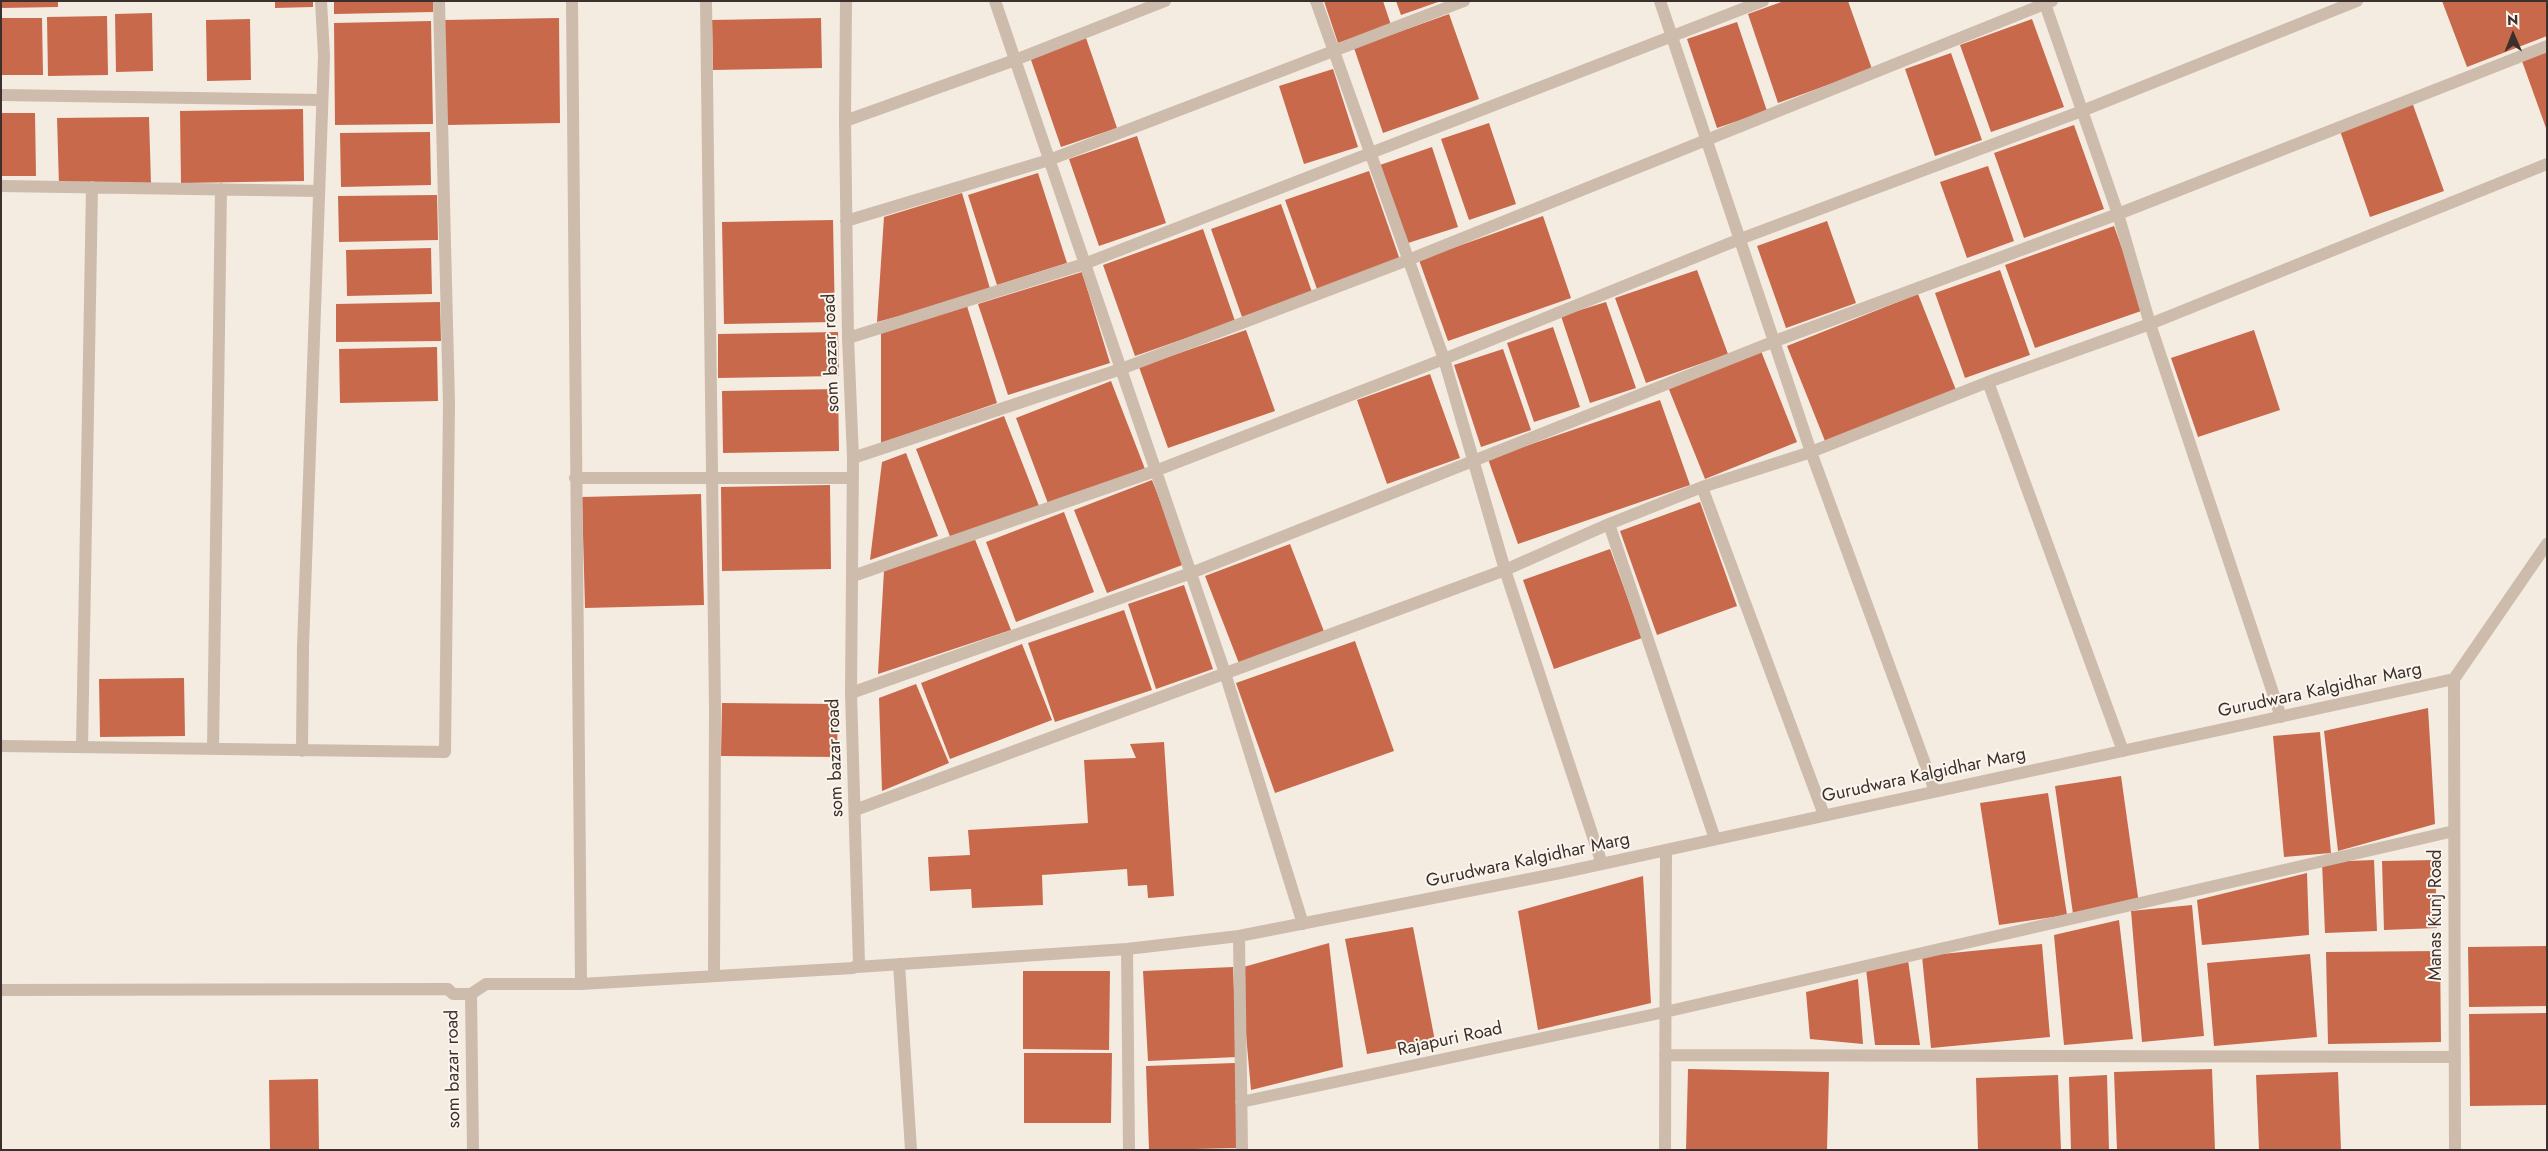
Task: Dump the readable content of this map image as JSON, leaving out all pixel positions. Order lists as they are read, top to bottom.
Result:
{
  "streets": {
    "street": [
      "som bazar road",
      "Gurudwara Kalgidhar Marg",
      "Manas Kunj Road",
      "Rajapuri Road"
    ]
  },
  "crossings": [
    ["som bazar road", "Gurudwara Kalgidhar Marg"],
    ["Gurudwara Kalgidhar Marg", "Manas Kunj Road"],
    ["Manas Kunj Road", "Rajapuri Road"]
  ],
  "north": "top"
}
